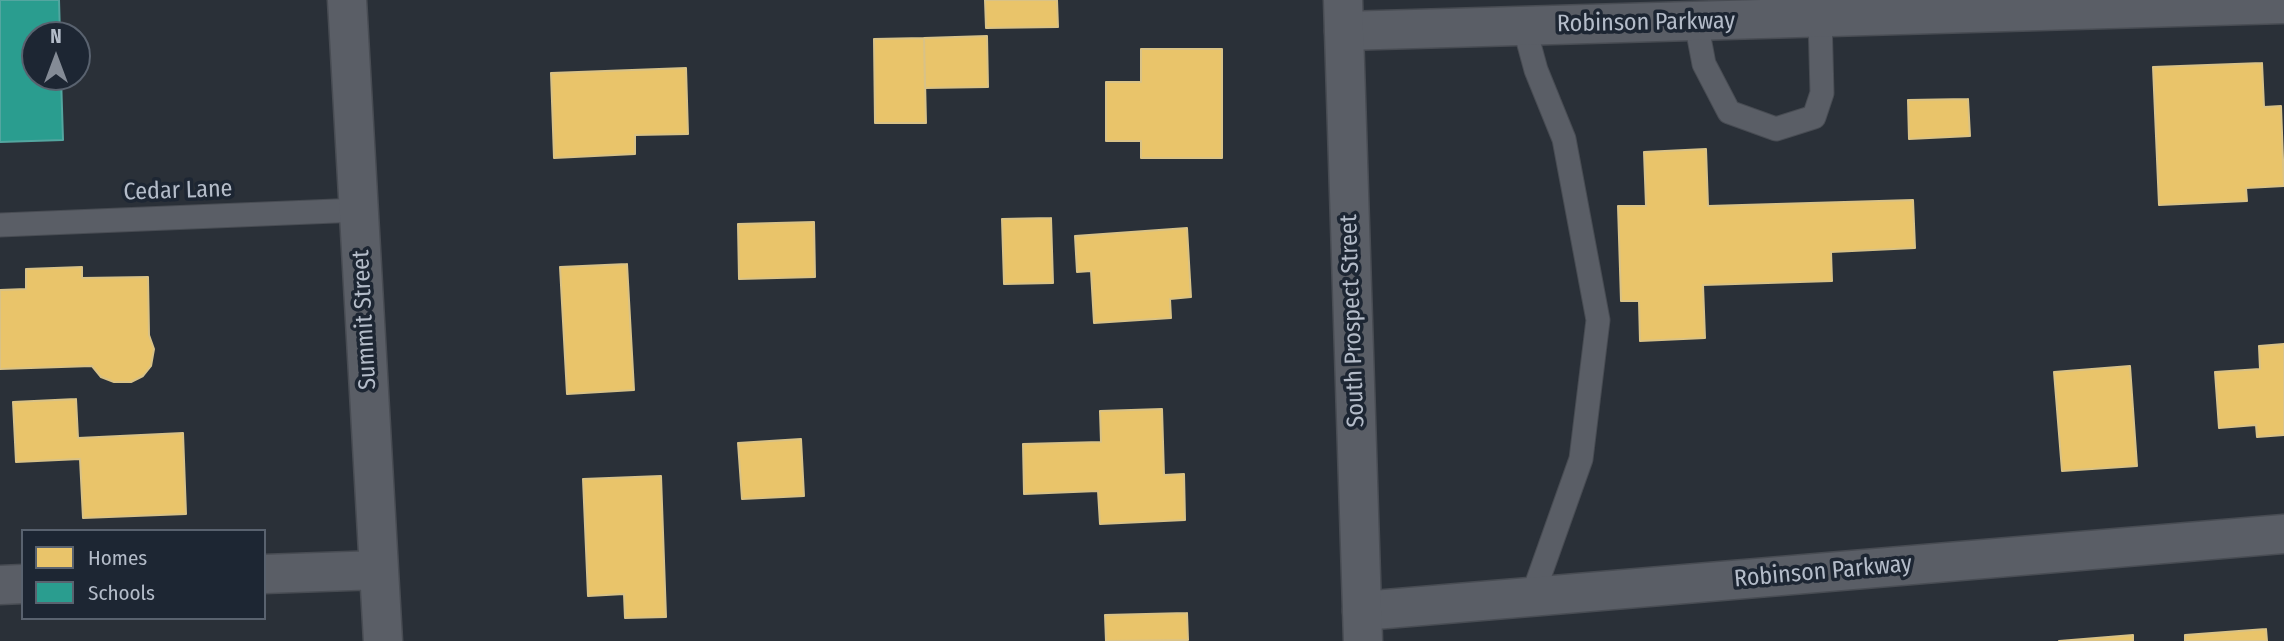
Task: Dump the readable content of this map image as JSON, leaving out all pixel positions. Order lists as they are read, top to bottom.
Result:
{
  "streets": {
    "street": ["Robinson Parkway", "Summit Street", "South Prospect Street"],
    "lane": ["Cedar Lane"]
  },
  "crossings": [
    ["Robinson Parkway", "South Prospect Street"],
    ["Cedar Lane", "Summit Street"]
  ],
  "legend": ["Homes", "Schools"],
  "north": "top"
}
